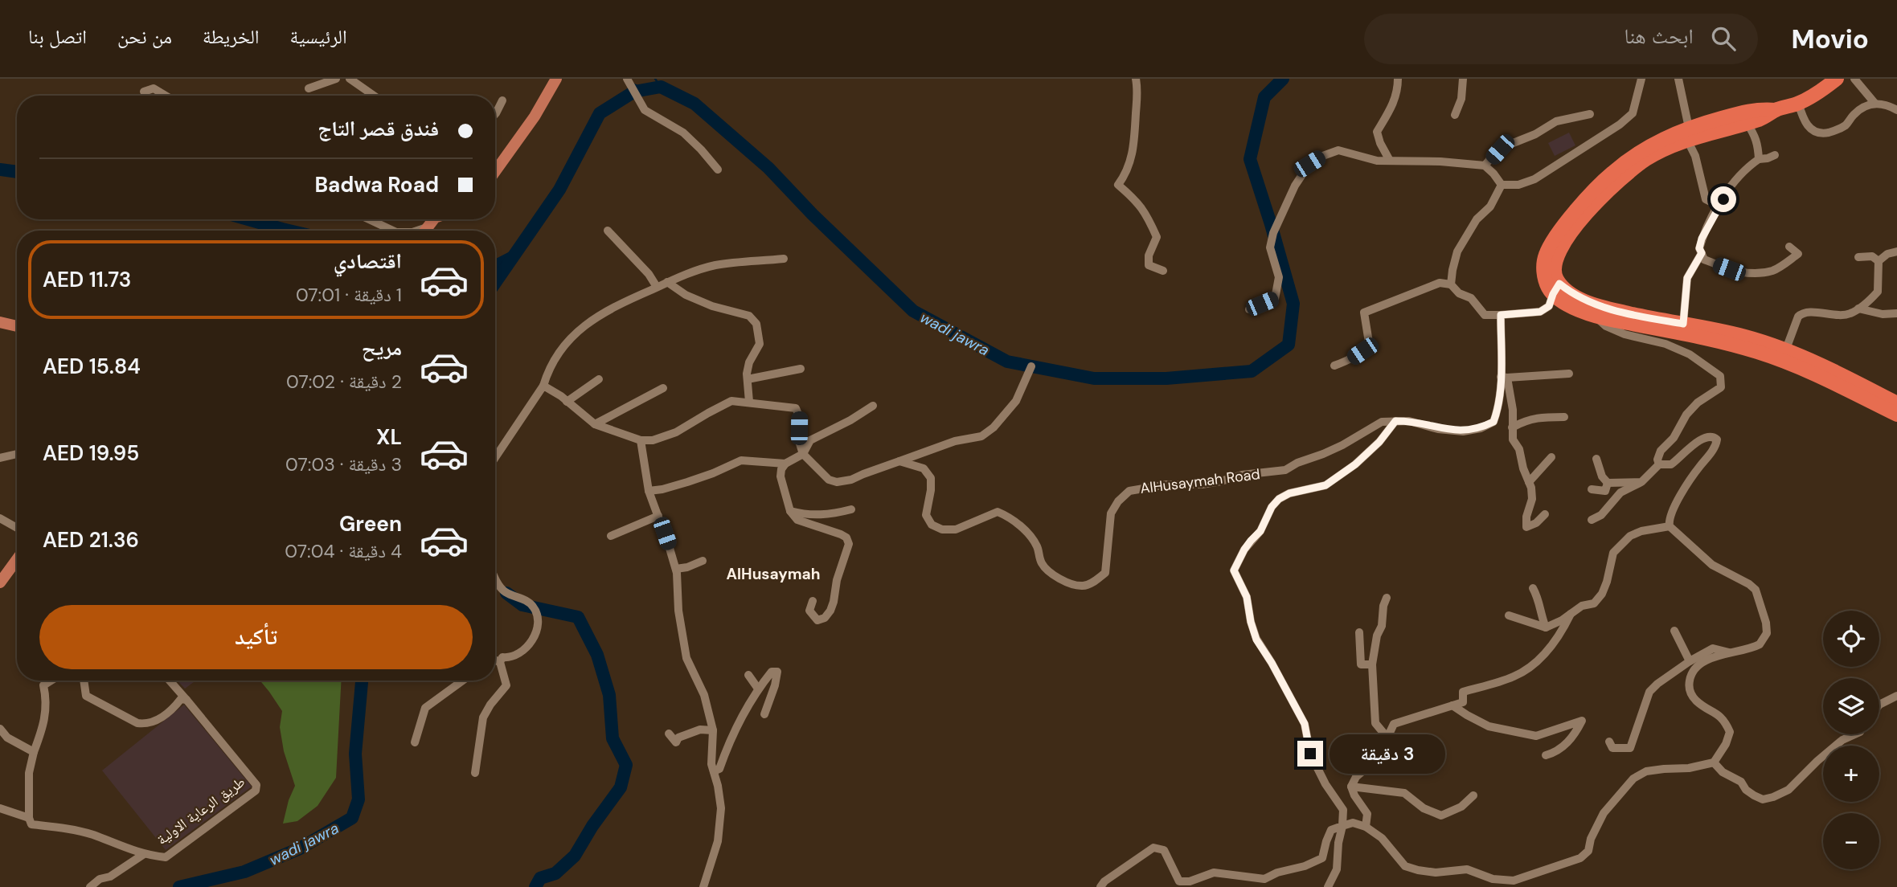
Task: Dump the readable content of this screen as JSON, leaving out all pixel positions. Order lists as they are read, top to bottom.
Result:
{
  "streets": {
    "street": ["AlHusaymah Road", "طريق الرعاية الاولية"]
  },
  "districts": ["AlHusaymah"],
  "water": ["wadi jawra"],
  "page": {
    "header": "Movio",
    "search": "ابحث هنا",
    "nav": [
      "الرئيسية",
      "الخريطة",
      "من نحن",
      "اتصل بنا"
    ],
    "banner": ["فندق قصر التاج", "Badwa Road"],
    "list": [
      {
        "name": "اقتصادي",
        "note": "1 دقيقة · 07:01",
        "value": "AED 11.73"
      },
      {
        "name": "مريح",
        "note": "2 دقيقة · 07:02",
        "value": "AED 15.84"
      },
      {
        "name": "XL",
        "note": "3 دقيقة · 07:03",
        "value": "AED 19.95"
      },
      {
        "name": "Green",
        "note": "4 دقيقة · 07:04",
        "value": "AED 21.36"
      }
    ],
    "buttons": "تأكيد",
    "map_buttons": ["+", "−"],
    "bubble": "3 دقيقة"
  }
}
